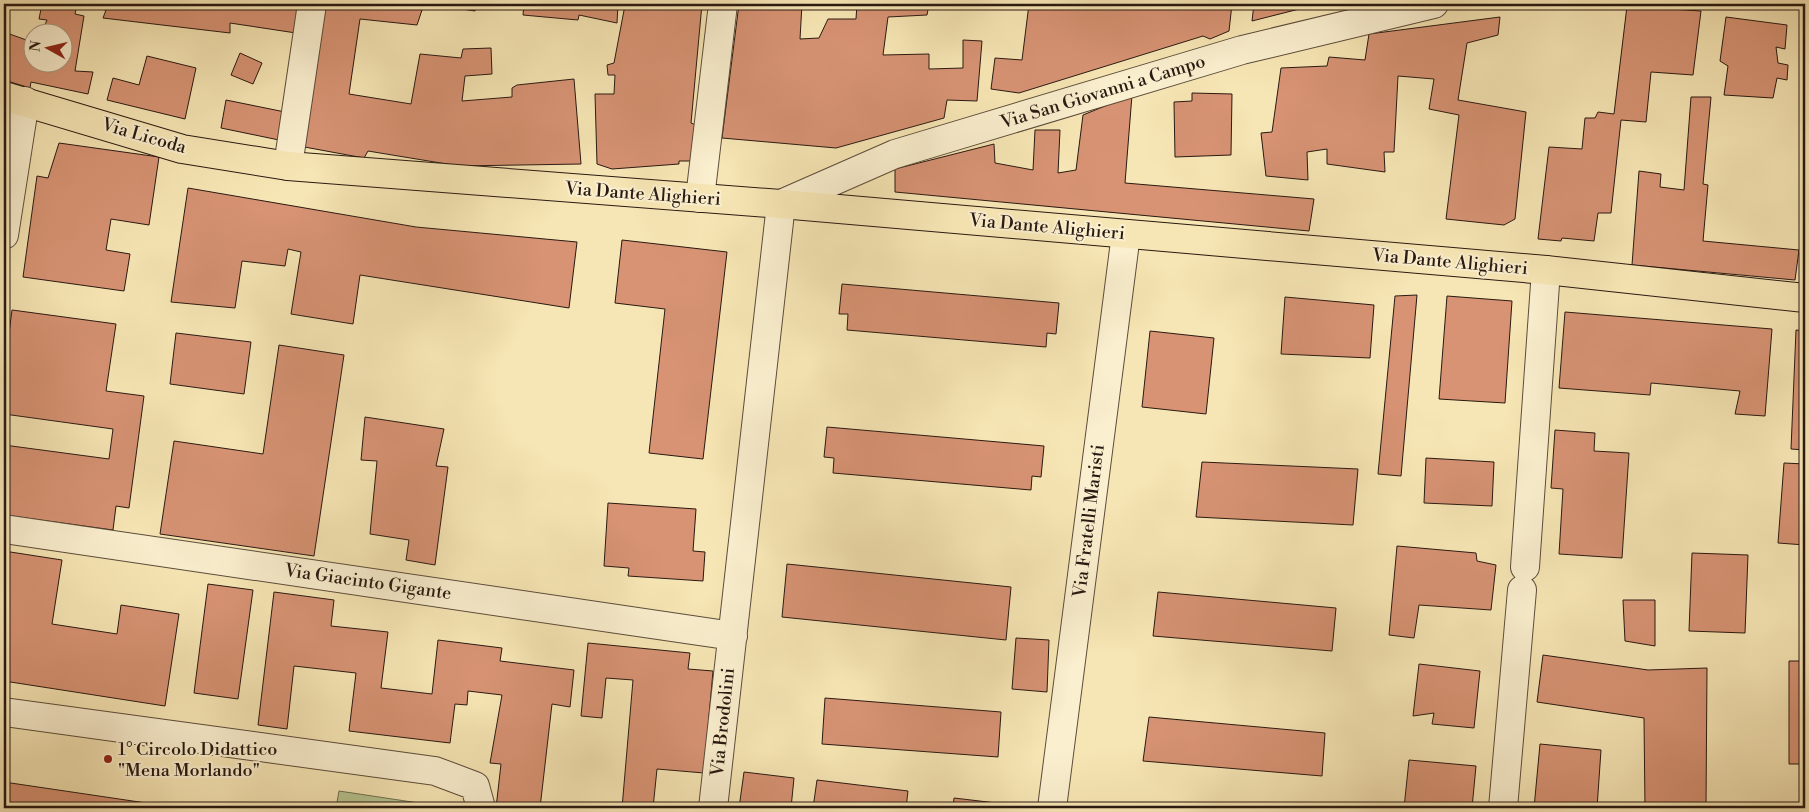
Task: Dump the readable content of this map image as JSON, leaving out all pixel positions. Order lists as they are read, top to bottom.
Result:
{
  "streets": {
    "main road": ["Via Licoda", "Via Dante Alighieri"],
    "street": [
      "Via San Giovanni a Campo",
      "Via Fratelli Maristi",
      "Via Giacinto Gigante",
      "Via Brodolini"
    ]
  },
  "crossings": [
    ["Via San Giovanni a Campo", "Via Dante Alighieri"],
    ["Via San Giovanni a Campo", "Via Brodolini"],
    ["Via Licoda", "Via Dante Alighieri"],
    ["Via Dante Alighieri", "Via Fratelli Maristi"],
    ["Via Dante Alighieri", "Via Brodolini"],
    ["Via Giacinto Gigante", "Via Brodolini"]
  ],
  "places": ["1° Circolo Didattico \"Mena Morlando\""],
  "north": "left"
}
